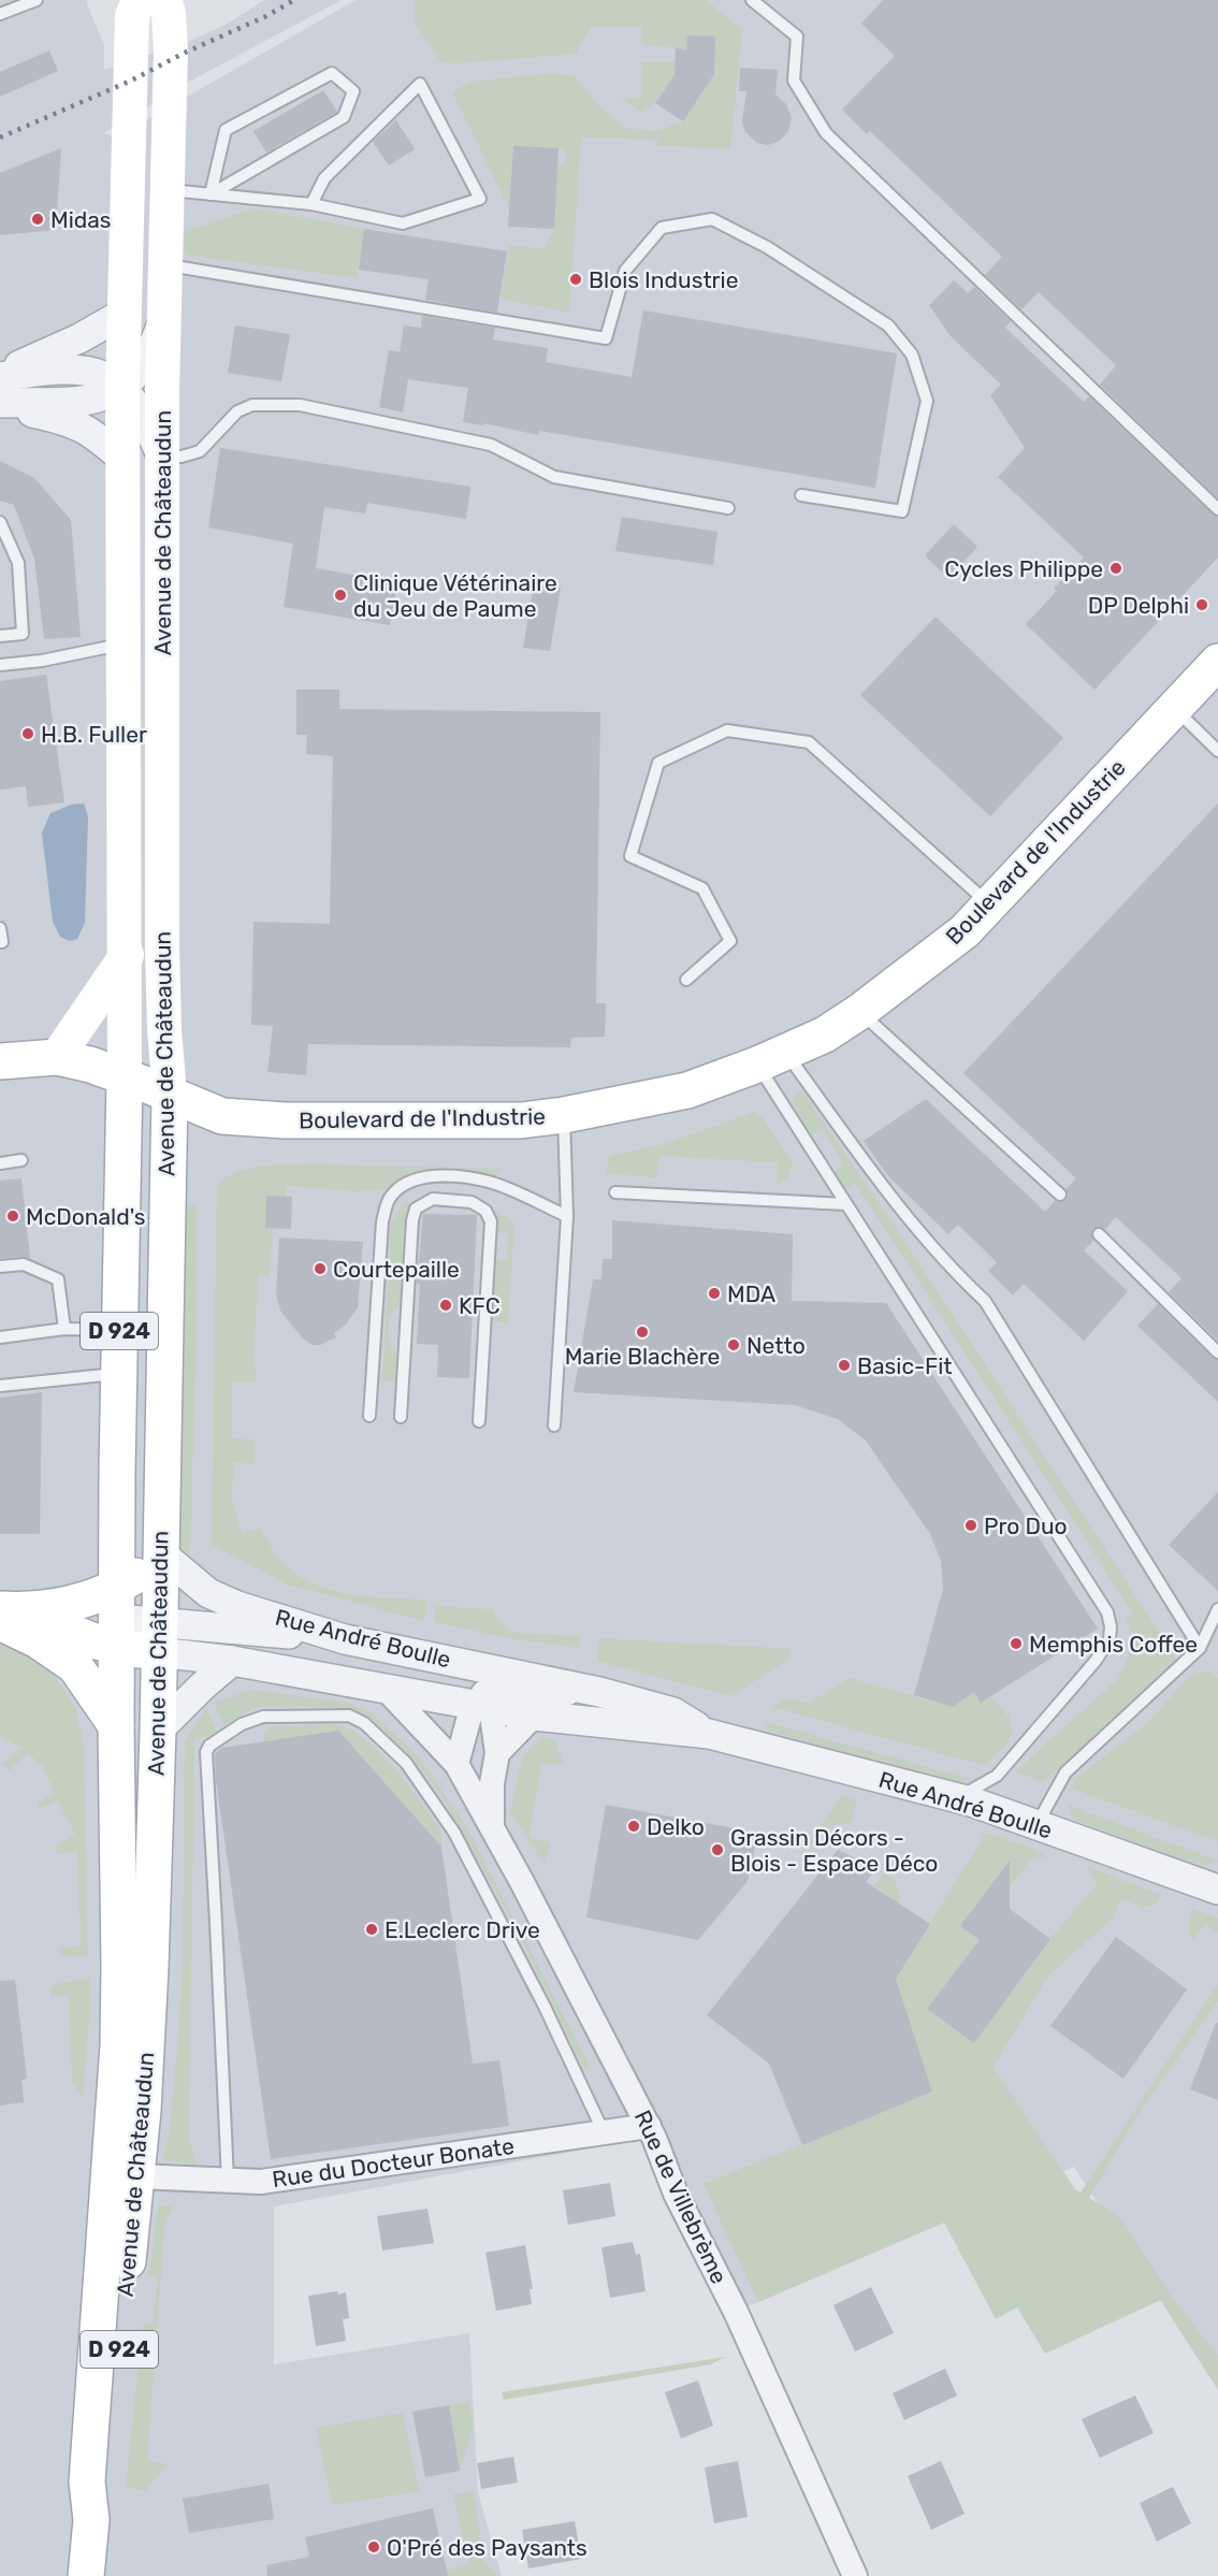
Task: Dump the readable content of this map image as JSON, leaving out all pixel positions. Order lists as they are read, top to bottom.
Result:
{
  "streets": {
    "main road": ["Avenue de Châteaudun", "Boulevard de l'Industrie", "D 924"],
    "street": ["Rue André Boulle", "Rue du Docteur Bonate", "Rue de Villebrème"]
  },
  "crossings": [
    ["Avenue de Châteaudun", "Boulevard de l'Industrie"],
    ["Avenue de Châteaudun", "D 924"],
    ["Avenue de Châteaudun", "Rue André Boulle"],
    ["Avenue de Châteaudun", "Rue du Docteur Bonate"],
    ["Rue André Boulle", "Rue de Villebrème"],
    ["Rue du Docteur Bonate", "Rue de Villebrème"]
  ],
  "places": [
    "Midas",
    "Blois Industrie",
    "Cycles Philippe",
    "Clinique Vétérinaire du Jeu de Paume",
    "DP Delphi",
    "H.B. Fuller",
    "McDonald's",
    "Courtepaille",
    "MDA",
    "KFC",
    "Marie Blachère",
    "Netto",
    "Basic-Fit",
    "Pro Duo",
    "Memphis Coffee",
    "Delko",
    "Grassin Décors - Blois - Espace Déco",
    "E.Leclerc Drive",
    "O'Pré des Paysants"
  ]
}
